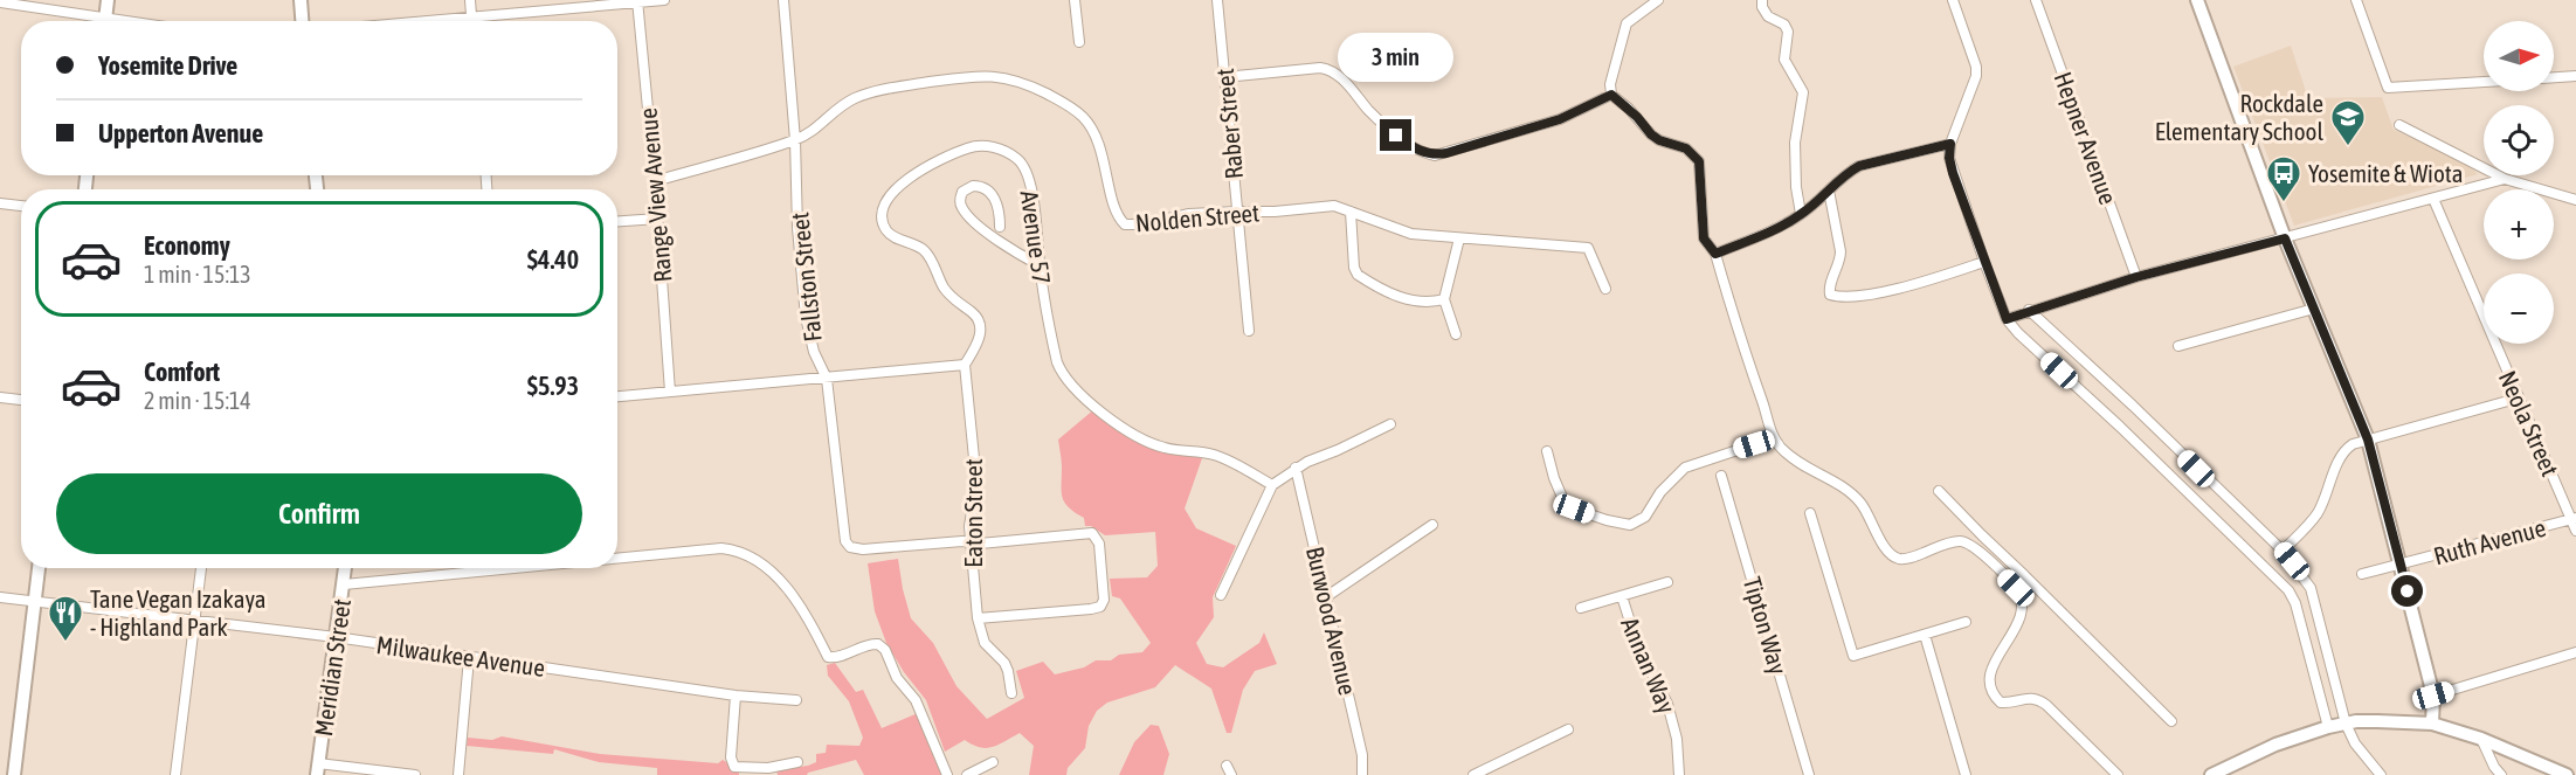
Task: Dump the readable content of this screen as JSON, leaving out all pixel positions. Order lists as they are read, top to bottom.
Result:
{
  "streets": {
    "street": [
      "Raber Street",
      "Hepner Avenue",
      "Range View Avenue",
      "Nolden Street",
      "Avenue 57",
      "Fallston Street",
      "Neola Street",
      "Eaton Street",
      "Ruth Avenue",
      "Burwood Avenue",
      "Tipton Way",
      "Milwaukee Avenue",
      "Annan Way",
      "Meridian Street"
    ]
  },
  "crossings": [
    ["Raber Street", "Nolden Street"],
    ["Range View Avenue", "Nolden Street"],
    ["Nolden Street", "Fallston Street"],
    ["Avenue 57", "Eaton Street"],
    ["Fallston Street", "Eaton Street"],
    ["Neola Street", "Ruth Avenue"],
    ["Milwaukee Avenue", "Meridian Street"]
  ],
  "places": {
    "school or university": ["Rockdale Elementary School"],
    "bus stop": ["Yosemite & Wiota"],
    "restaurant": ["Tane Vegan Izakaya - Highland Park"]
  },
  "north": "right",
  "page": {
    "map_buttons": ["+", "−"],
    "banner": ["Yosemite Drive", "Upperton Avenue"],
    "bubble": "3 min",
    "list": [
      {
        "name": "Economy",
        "note": "1 min · 15:13",
        "value": "$4.40"
      },
      {
        "name": "Comfort",
        "note": "2 min · 15:14",
        "value": "$5.93"
      }
    ],
    "buttons": "Confirm"
  }
}
